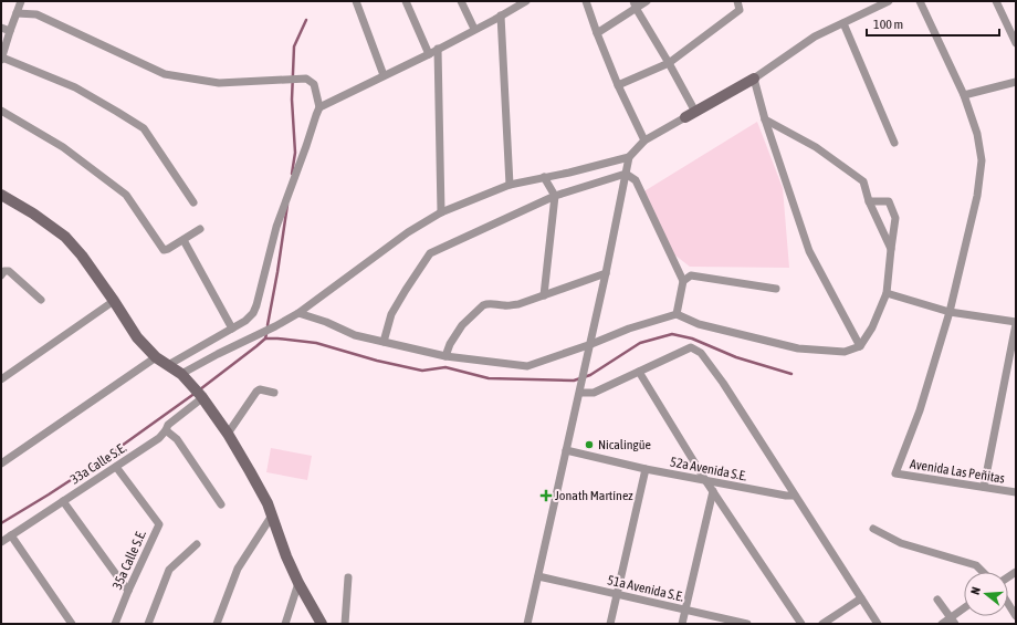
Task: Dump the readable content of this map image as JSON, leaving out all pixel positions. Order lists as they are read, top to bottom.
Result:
{
  "streets": {
    "street": [
      "33a Calle S.E.",
      "52a Avenida S.E.",
      "Avenida Las Peñitas",
      "35a Calle S.E.",
      "51a Avenida S.E."
    ]
  },
  "crossings": [
    ["33a Calle S.E.", "35a Calle S.E."]
  ],
  "places": {
    "other": ["Nicalingüe"],
    "health": ["Jonath Martínez"]
  },
  "scale_bar": "100 m",
  "north": "left"
}
